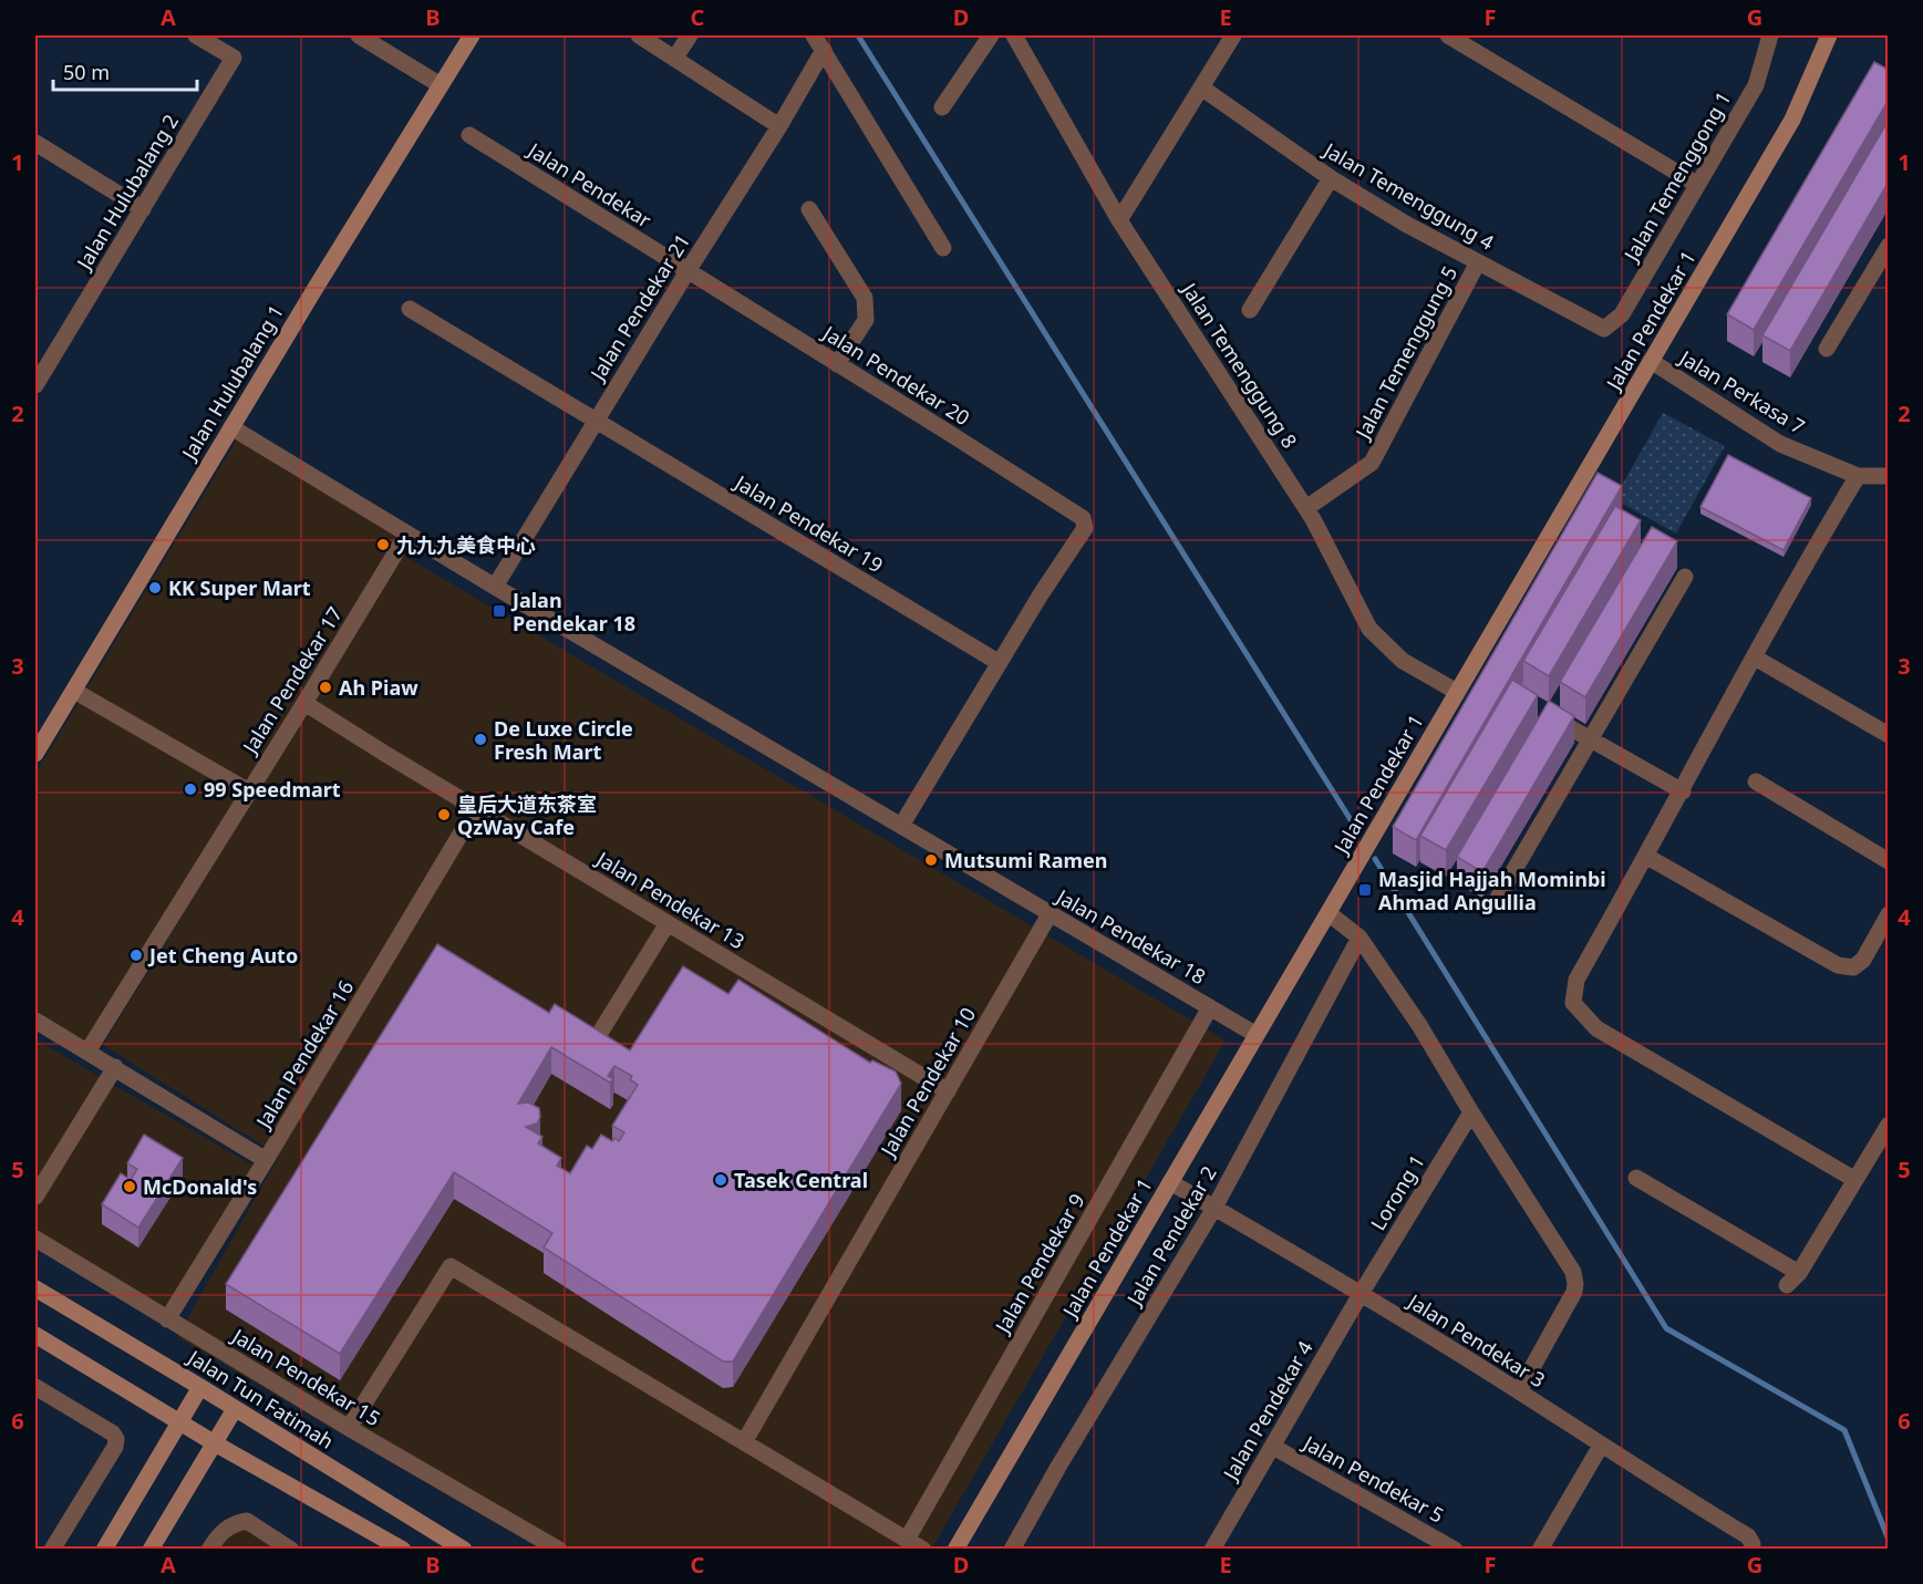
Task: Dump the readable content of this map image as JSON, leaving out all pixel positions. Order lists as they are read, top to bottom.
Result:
{
  "streets": {
    "street": [
      "Jalan Temenggong 1",
      "Jalan Pendekar",
      "Jalan Hulubalang 2",
      "Jalan Temenggung 4",
      "Jalan Pendekar 21",
      "Jalan Pendekar 1",
      "Jalan Temenggung 5",
      "Jalan Temenggung 8",
      "Jalan Pendekar 20",
      "Jalan Hulubalang 1",
      "Jalan Perkasa 7",
      "Jalan Pendekar 19",
      "Jalan Pendekar 17",
      "Jalan Pendekar 13",
      "Jalan Pendekar 18",
      "Jalan Pendekar 16",
      "Jalan Pendekar 10",
      "Lorong 1",
      "Jalan Pendekar 2",
      "Jalan Pendekar 9",
      "Jalan Pendekar 3",
      "Jalan Pendekar 15",
      "Jalan Tun Fatimah",
      "Jalan Pendekar 4",
      "Jalan Pendekar 5"
    ]
  },
  "crossings": [
    ["Jalan Temenggong 1", "Jalan Temenggung 4"],
    ["Jalan Pendekar", "Jalan Pendekar 21"],
    ["Jalan Pendekar", "Jalan Pendekar 20"],
    ["Jalan Temenggung 4", "Jalan Temenggung 5"],
    ["Jalan Pendekar 21", "Jalan Pendekar 20"],
    ["Jalan Pendekar 21", "Jalan Pendekar 19"],
    ["Jalan Pendekar 21", "Jalan Pendekar 18"],
    ["Jalan Pendekar 1", "Jalan Temenggung 8"],
    ["Jalan Pendekar 1", "Jalan Perkasa 7"],
    ["Jalan Pendekar 1", "Jalan Pendekar 18"],
    ["Jalan Pendekar 1", "Jalan Pendekar 3"],
    ["Jalan Temenggung 5", "Jalan Temenggung 8"],
    ["Jalan Pendekar 20", "Jalan Pendekar 19"],
    ["Jalan Hulubalang 1", "Jalan Pendekar 18"],
    ["Jalan Pendekar 17", "Jalan Pendekar 13"],
    ["Jalan Pendekar 17", "Jalan Pendekar 18"],
    ["Jalan Pendekar 13", "Jalan Pendekar 16"],
    ["Jalan Pendekar 13", "Jalan Pendekar 10"],
    ["Jalan Pendekar 18", "Jalan Pendekar 10"],
    ["Jalan Pendekar 18", "Jalan Pendekar 9"],
    ["Jalan Pendekar 16", "Jalan Pendekar 15"],
    ["Lorong 1", "Jalan Pendekar 3"],
    ["Lorong 1", "Jalan Pendekar 4"],
    ["Jalan Pendekar 2", "Jalan Pendekar 3"],
    ["Jalan Pendekar 3", "Jalan Pendekar 4"],
    ["Jalan Pendekar 4", "Jalan Pendekar 5"]
  ],
  "places": {
    "other": [
      "九九九美食中心",
      "KK Super Mart",
      "Ah Piaw",
      "De Luxe Circle Fresh Mart",
      "99 Speedmart",
      "皇后大道东茶室 QzWay Cafe",
      "Mutsumi Ramen",
      "Jet Cheng Auto",
      "Tasek Central",
      "McDonald's"
    ],
    "transit": ["Jalan Pendekar 18", "Masjid Hajjah Mominbi Ahmad Angullia"]
  },
  "scale_bar": "50 m",
  "grid": {
    "columns": [
      "A",
      "B",
      "C",
      "D",
      "E",
      "F",
      "G"
    ],
    "rows": [
      "1",
      "2",
      "3",
      "4",
      "5",
      "6"
    ]
  }
}
